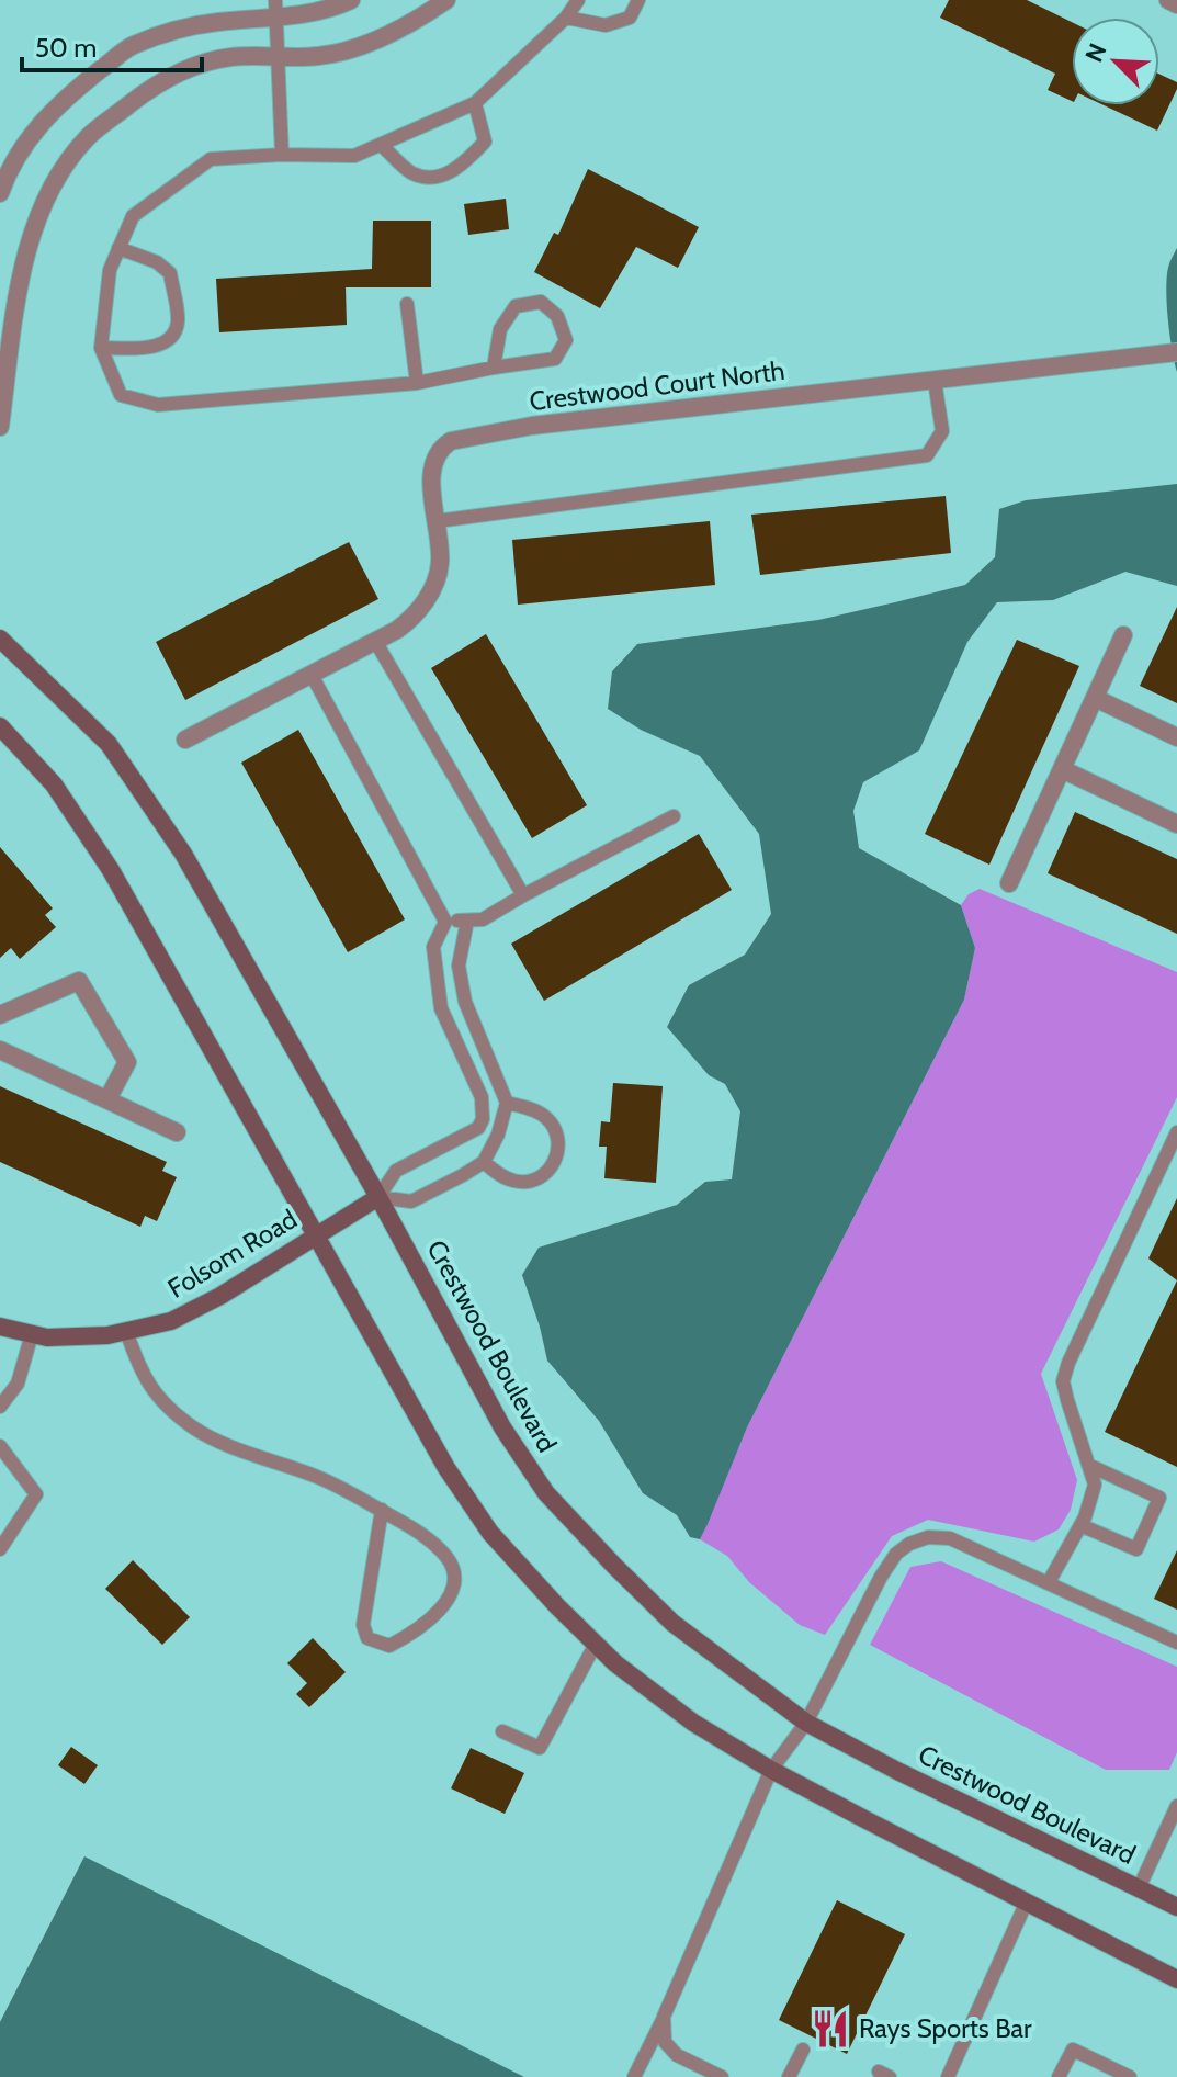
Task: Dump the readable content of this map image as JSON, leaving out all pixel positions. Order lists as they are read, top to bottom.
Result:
{
  "streets": {
    "main road": ["Folsom Road", "Crestwood Boulevard"],
    "street": ["Crestwood Court North"]
  },
  "crossings": [
    ["Folsom Road", "Crestwood Boulevard"]
  ],
  "places": {
    "restaurant": ["Rays Sports Bar"]
  },
  "scale_bar": "50 m",
  "north": "top left"
}
